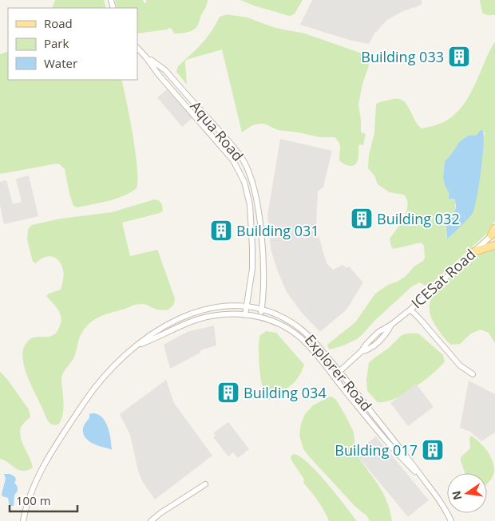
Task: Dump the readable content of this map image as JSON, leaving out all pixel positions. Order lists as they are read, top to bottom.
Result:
{
  "streets": {
    "street": ["Aqua Road", "ICESat Road", "Explorer Road"]
  },
  "crossings": [
    ["Aqua Road", "Explorer Road"],
    ["ICESat Road", "Explorer Road"]
  ],
  "places": {
    "building": [
      "Building 033",
      "Building 032",
      "Building 031",
      "Building 034",
      "Building 017"
    ]
  },
  "legend": ["Road", "Park", "Water"],
  "scale_bar": "100 m",
  "north": "left"
}
